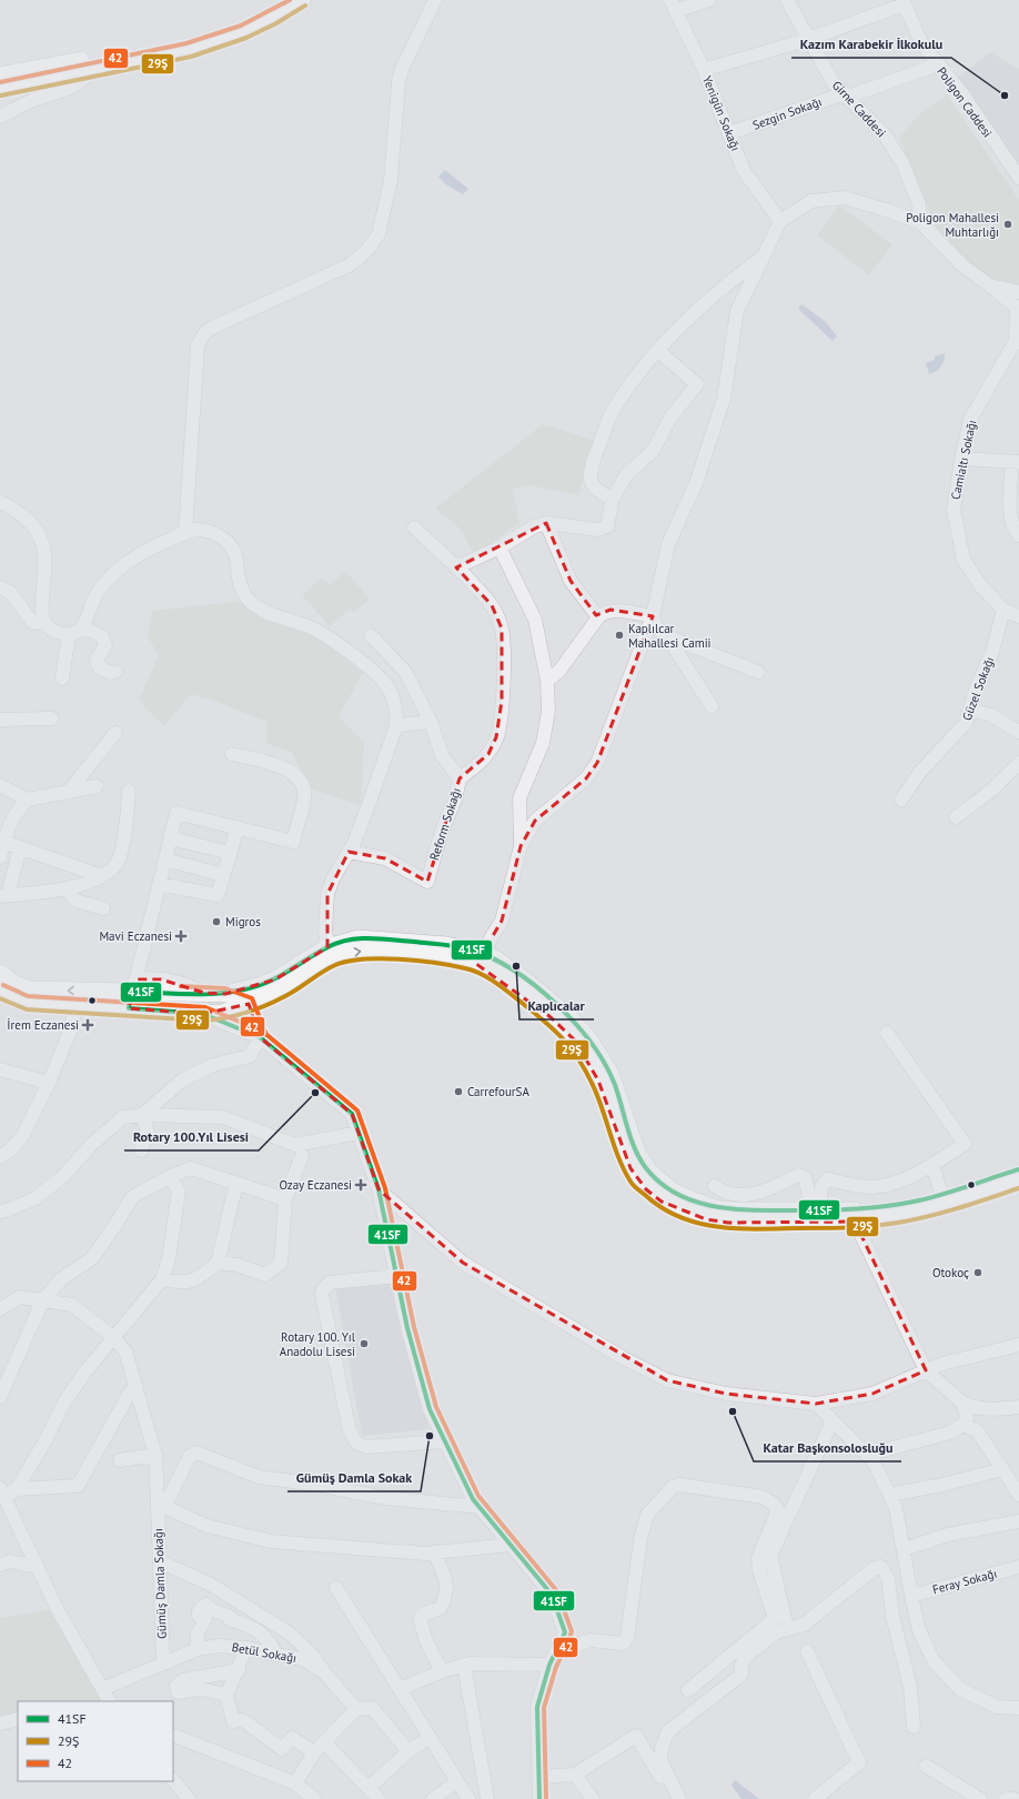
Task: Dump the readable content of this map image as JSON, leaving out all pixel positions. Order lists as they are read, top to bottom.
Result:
{
  "streets": {
    "street": [
      "Poligon Caddesi",
      "Girne Caddesi",
      "Yenigün Sokağı",
      "Sezgin Sokağı",
      "Camialtı Sokağı",
      "Güzel Sokağı",
      "Reform Sokağı",
      "Feray Sokağı",
      "Gümüş Damla Sokağı",
      "Betül Sokağı"
    ]
  },
  "crossings": [
    ["Poligon Caddesi", "Sezgin Sokağı"],
    ["Girne Caddesi", "Sezgin Sokağı"],
    ["Yenigün Sokağı", "Sezgin Sokağı"],
    ["Camialtı Sokağı", "Güzel Sokağı"],
    ["Gümüş Damla Sokağı", "Betül Sokağı"]
  ],
  "places": {
    "other": [
      "Kazım Karabekir İlkokulu",
      "Poligon Mahallesi Muhtarlığı",
      "Kaplılcar Mahallesi Camii",
      "Migros",
      "Kaplıcalar",
      "CarrefourSA",
      "Rotary 100.Yıl Lisesi",
      "Otokoç",
      "Rotary 100. Yıl Anadolu Lisesi",
      "Katar Başkonsolosluğu",
      "Gümüş Damla Sokak"
    ],
    "health": ["Mavi Eczanesi", "İrem Eczanesi", "Ozay Eczanesi"]
  },
  "lines": ["transit line 42", "transit line 29Ş", "transit line 41SF"],
  "legend": ["41SF", "29Ş", "42"]
}
